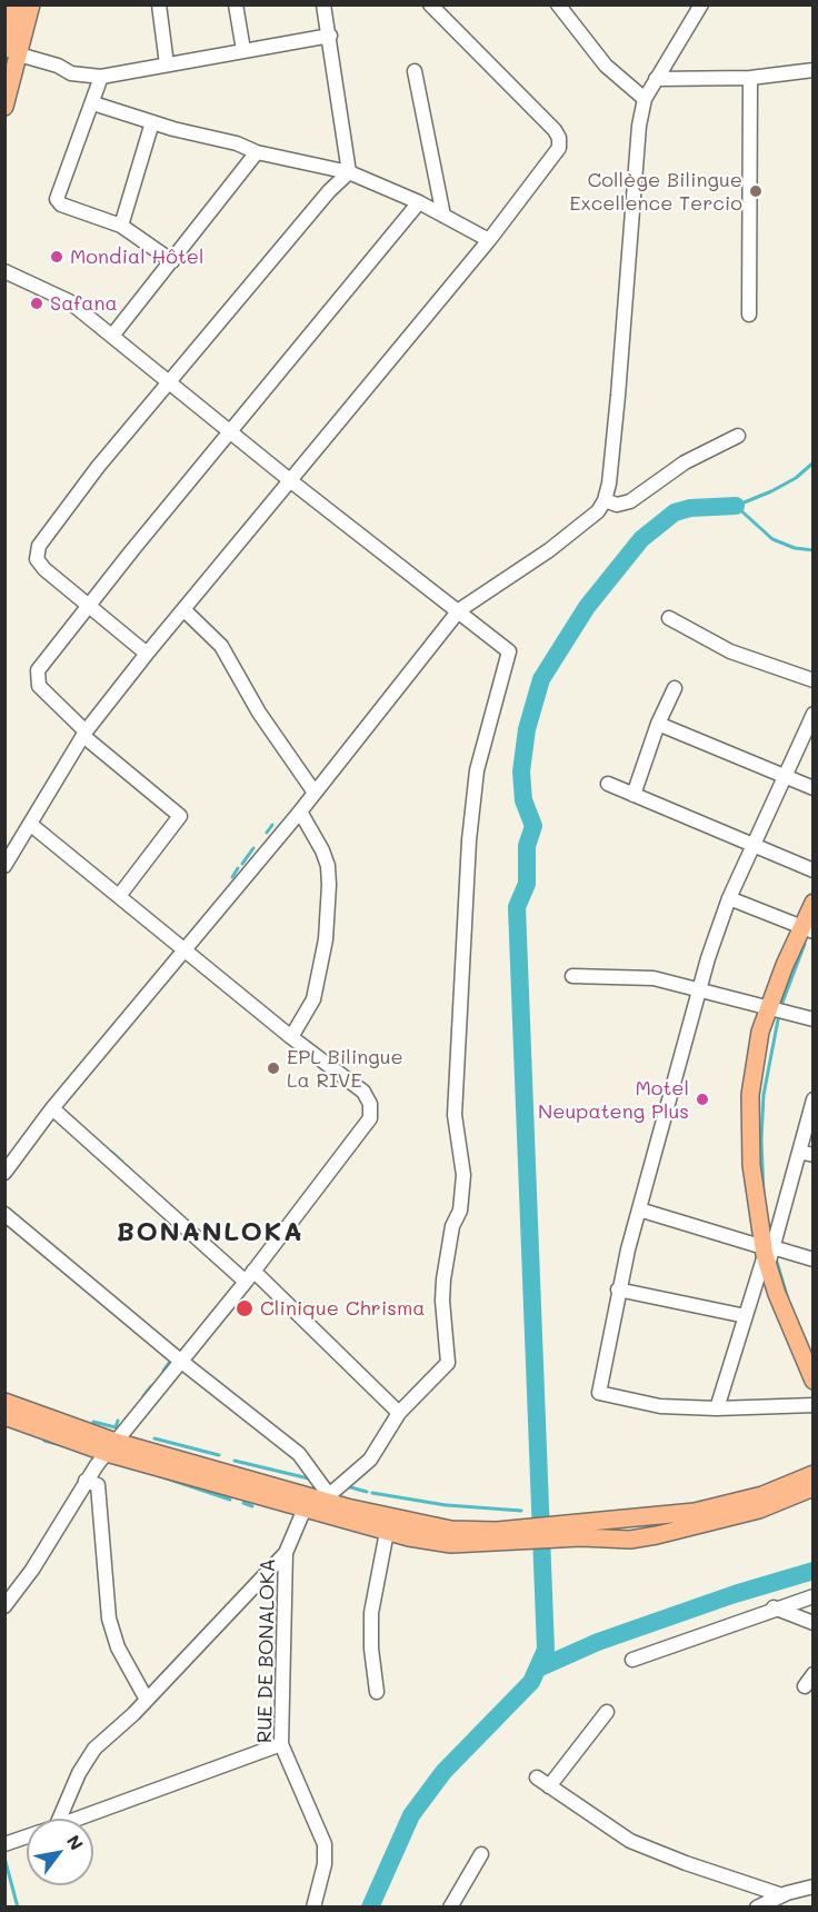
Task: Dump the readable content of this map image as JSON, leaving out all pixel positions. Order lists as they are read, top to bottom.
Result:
{
  "streets": {
    "street": ["RUE DE BONALOKA"]
  },
  "districts": ["BONANLOKA"],
  "places": [
    "Collège Bilingue Excellence Tercio",
    "Mondial Hôtel",
    "Safana",
    "EPL Bilingue La RIVE",
    "Motel Neupateng Plus",
    "Clinique Chrisma"
  ],
  "north": "top right"
}
